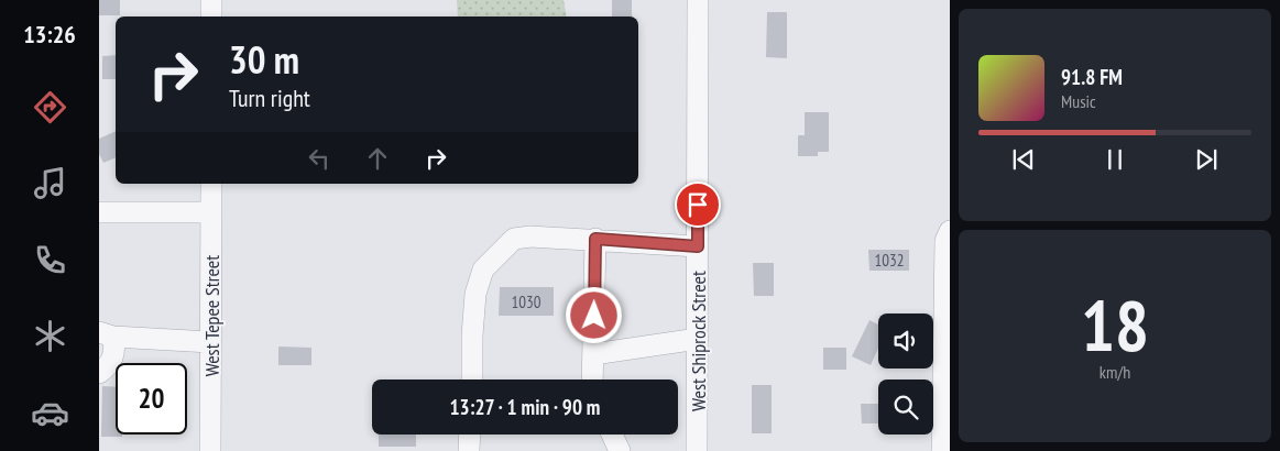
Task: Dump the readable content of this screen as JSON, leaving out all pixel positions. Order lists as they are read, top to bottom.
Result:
{
  "streets": {
    "street": ["West Tepee Street", "West Shiprock Street"]
  },
  "house_numbers": ["1032", "1030"],
  "page": {
    "tabs": "13:26",
    "turn": ["30 m", "Turn right"],
    "song": ["91.8 FM", "Music"],
    "tile": ["18", "km/h"],
    "limit": "20",
    "trip": "13:27 · 1 min · 90 m"
  }
}
